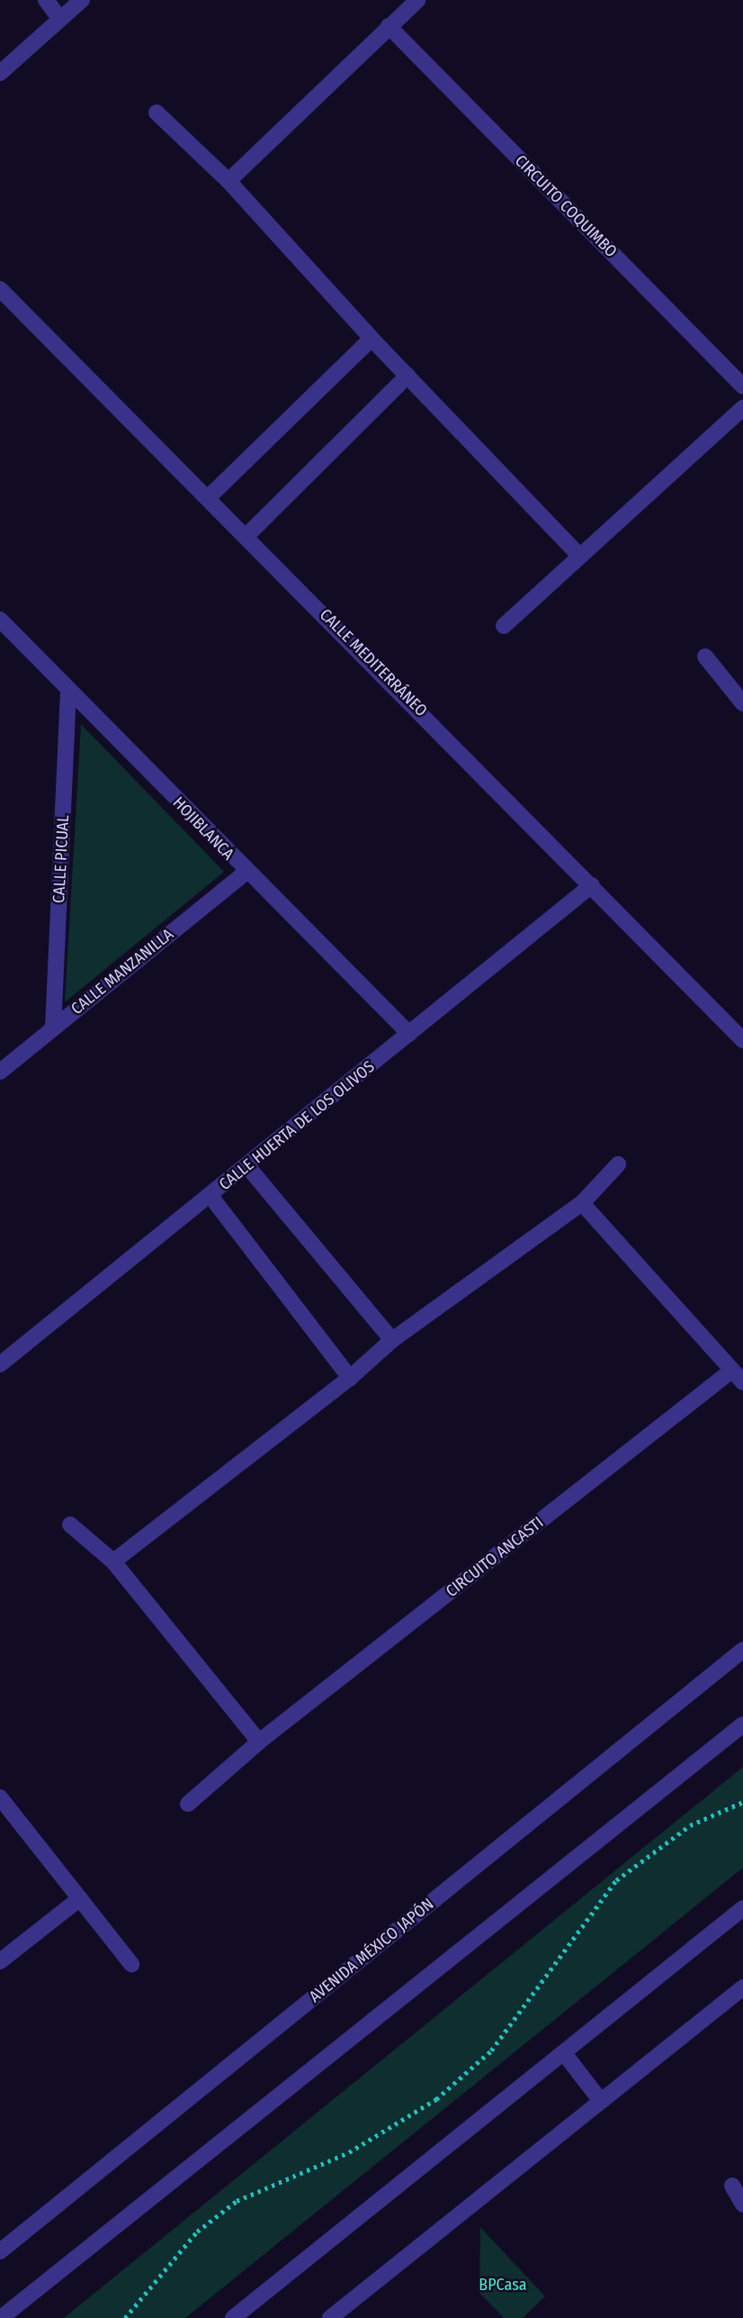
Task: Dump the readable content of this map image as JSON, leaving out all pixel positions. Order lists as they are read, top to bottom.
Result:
{
  "streets": {
    "street": [
      "CIRCUITO COQUIMBO",
      "CALLE MEDITERRÁNEO",
      "HOJIBLANCA",
      "CALLE PICUAL",
      "CALLE MANZANILLA",
      "CALLE HUERTA DE LOS OLIVOS",
      "CIRCUITO ANCASTI",
      "AVENIDA MÉXICO JAPÓN"
    ]
  },
  "crossings": [
    ["CALLE MEDITERRÁNEO", "CALLE HUERTA DE LOS OLIVOS"],
    ["HOJIBLANCA", "CALLE PICUAL"],
    ["HOJIBLANCA", "CALLE MANZANILLA"],
    ["HOJIBLANCA", "CALLE HUERTA DE LOS OLIVOS"],
    ["CALLE PICUAL", "CALLE MANZANILLA"]
  ],
  "parks": ["BPCasa"]
}
